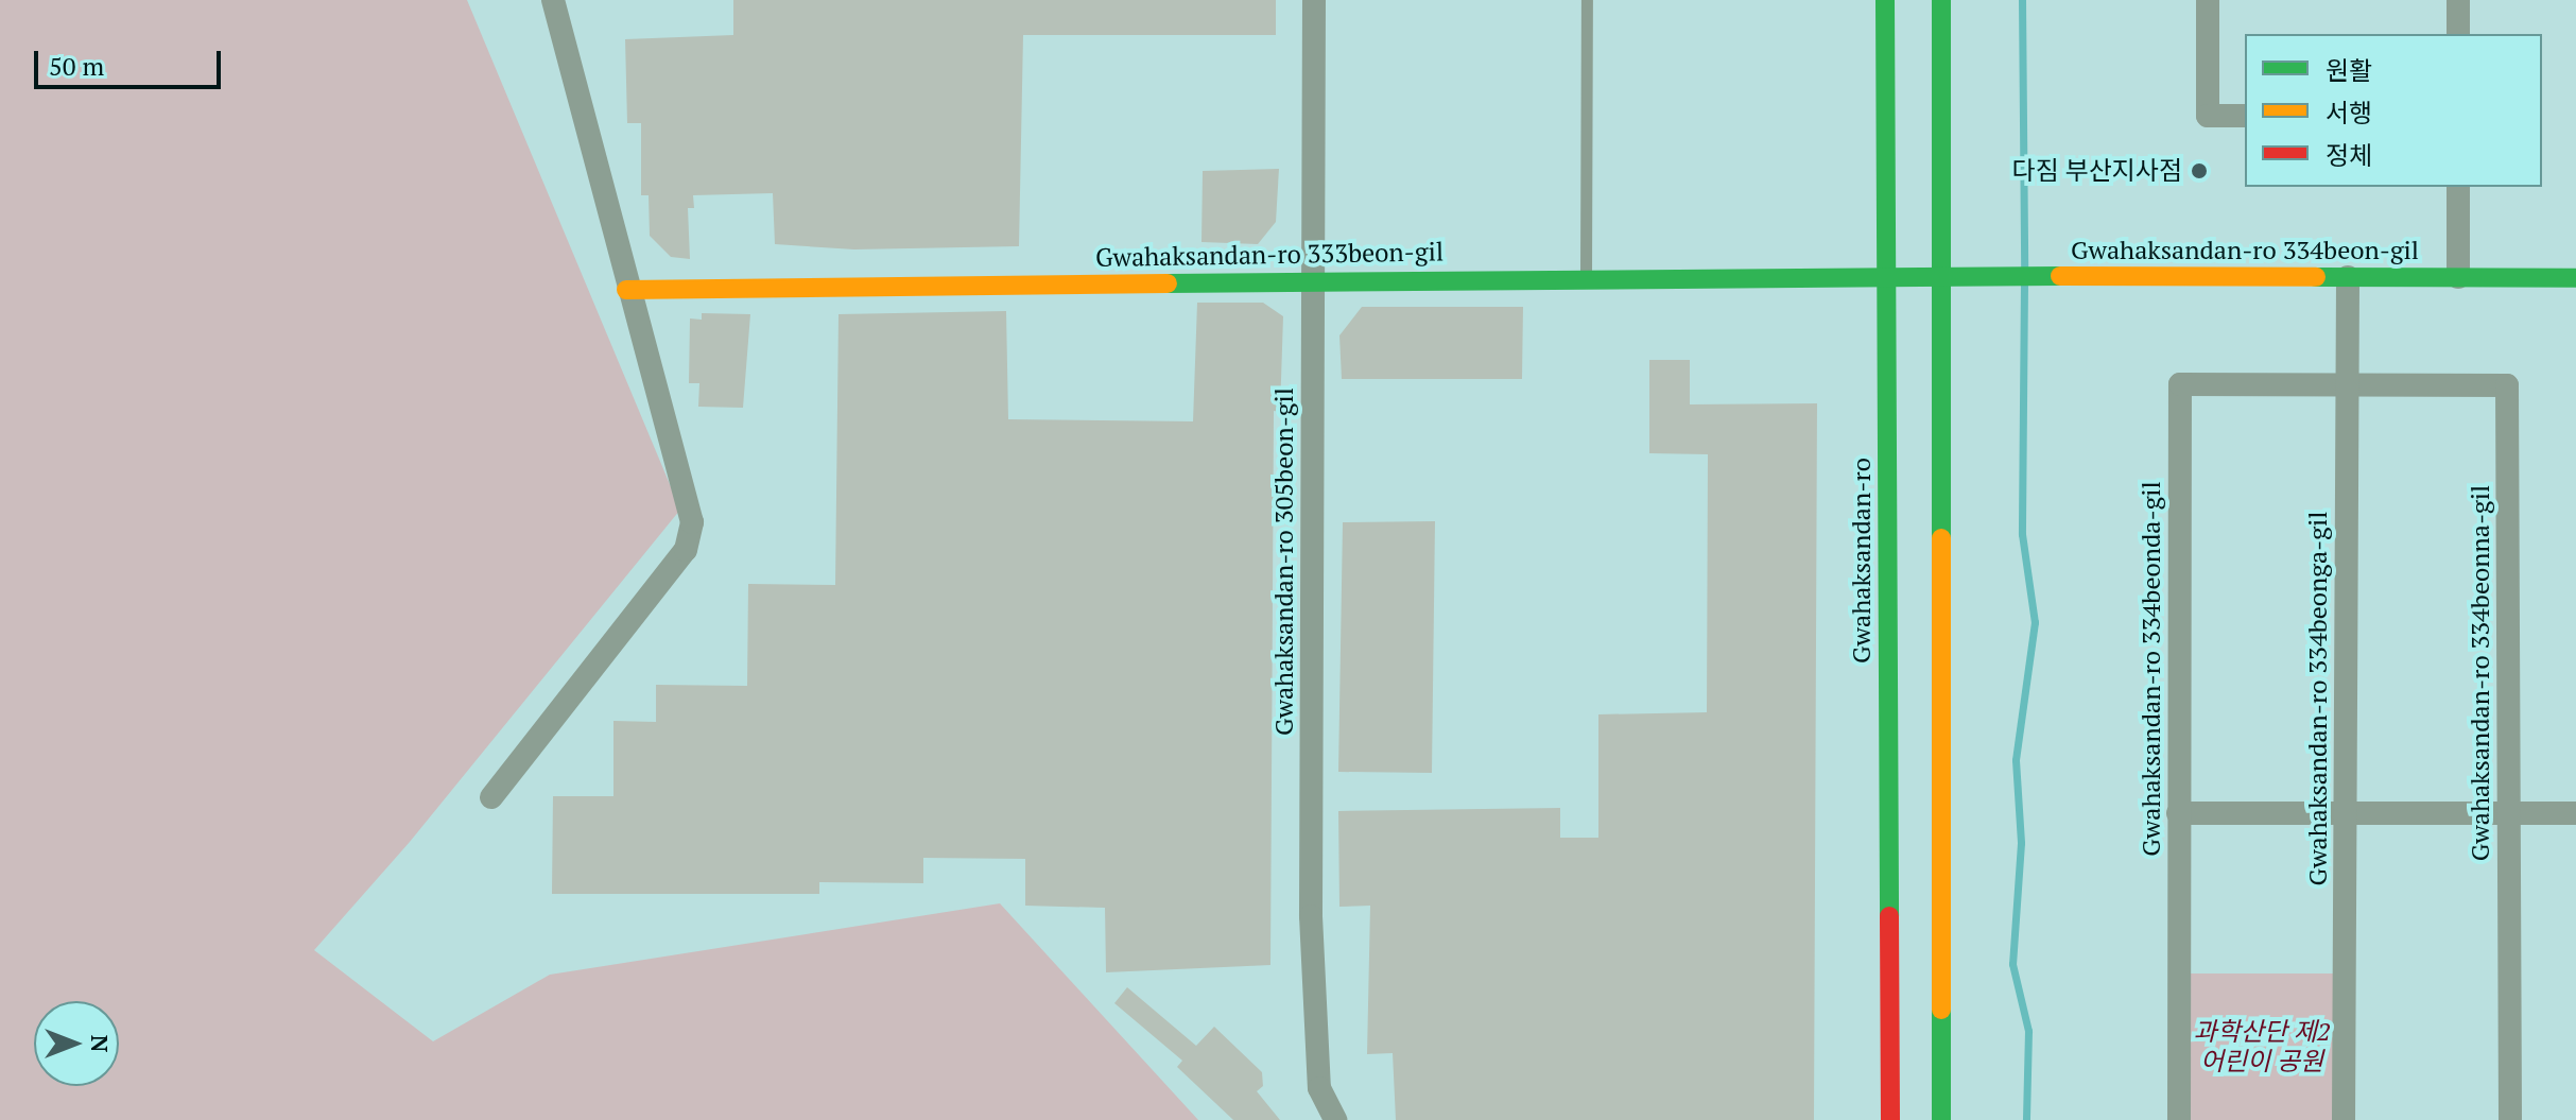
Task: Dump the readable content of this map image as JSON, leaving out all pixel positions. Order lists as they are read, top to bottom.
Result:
{
  "streets": {
    "main road": ["Gwahaksandan-ro 334beon-gil", "Gwahaksandan-ro 333beon-gil", "Gwahaksandan-ro"],
    "street": [
      "Gwahaksandan-ro 305beon-gil",
      "Gwahaksandan-ro 334beonda-gil",
      "Gwahaksandan-ro 334beonna-gil",
      "Gwahaksandan-ro 334beonga-gil"
    ]
  },
  "crossings": [
    ["Gwahaksandan-ro 334beon-gil", "Gwahaksandan-ro 333beon-gil"],
    ["Gwahaksandan-ro 334beon-gil", "Gwahaksandan-ro 334beonga-gil"],
    ["Gwahaksandan-ro 333beon-gil", "Gwahaksandan-ro"],
    ["Gwahaksandan-ro 333beon-gil", "Gwahaksandan-ro 305beon-gil"],
    ["Gwahaksandan-ro 334beonda-gil", "Gwahaksandan-ro 334beonna-gil"],
    ["Gwahaksandan-ro 334beonda-gil", "Gwahaksandan-ro 334beonga-gil"],
    ["Gwahaksandan-ro 334beonna-gil", "Gwahaksandan-ro 334beonga-gil"]
  ],
  "parks": ["과학산단 제2 어린이 공원"],
  "places": ["다짐 부산지사점"],
  "legend": ["원활", "서행", "정체"],
  "scale_bar": "50 m",
  "north": "right"
}
